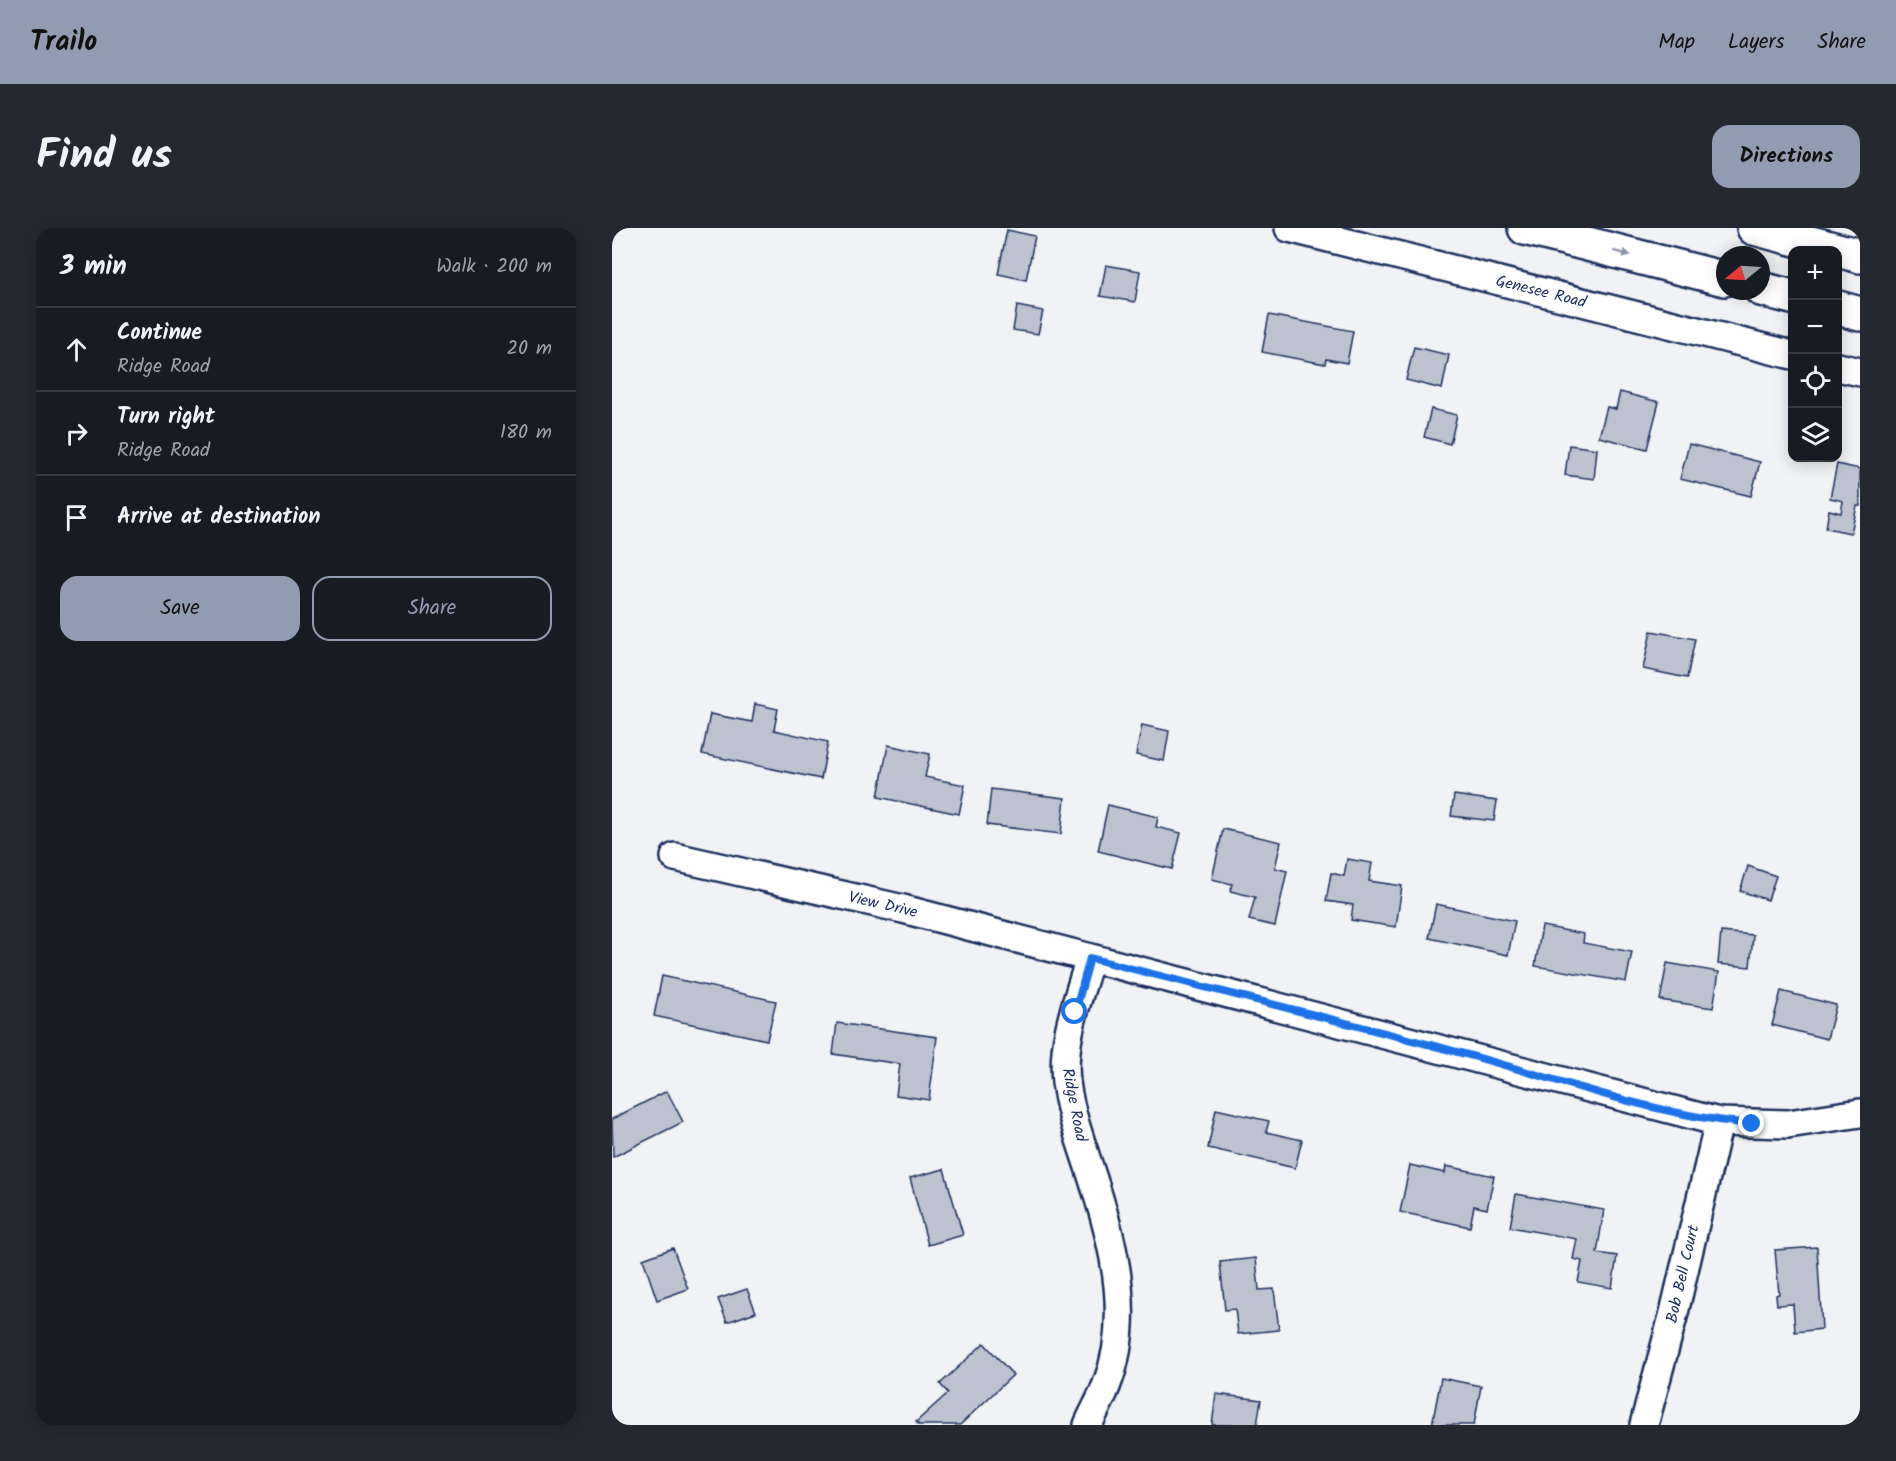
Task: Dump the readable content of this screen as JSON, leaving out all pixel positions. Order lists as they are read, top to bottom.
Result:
{
  "streets": {
    "street": [
      "Genesee Road",
      "View Drive",
      "Ridge Road",
      "Bob Bell Court"
    ]
  },
  "crossings": [
    ["View Drive", "Ridge Road"]
  ],
  "north": "left",
  "page": {
    "header": "Trailo",
    "nav": ["Map", "Layers", "Share"],
    "title": "Find us",
    "buttons": [
      "Directions",
      ["Save", "Share"]
    ],
    "heading": ["3 min", "Walk · 200 m"],
    "map_buttons": ["+", "−"],
    "list": [
      ["Continue", "Ridge Road", "20 m"],
      ["Turn right", "Ridge Road", "180 m"],
      "Arrive at destination"
    ]
  }
}
